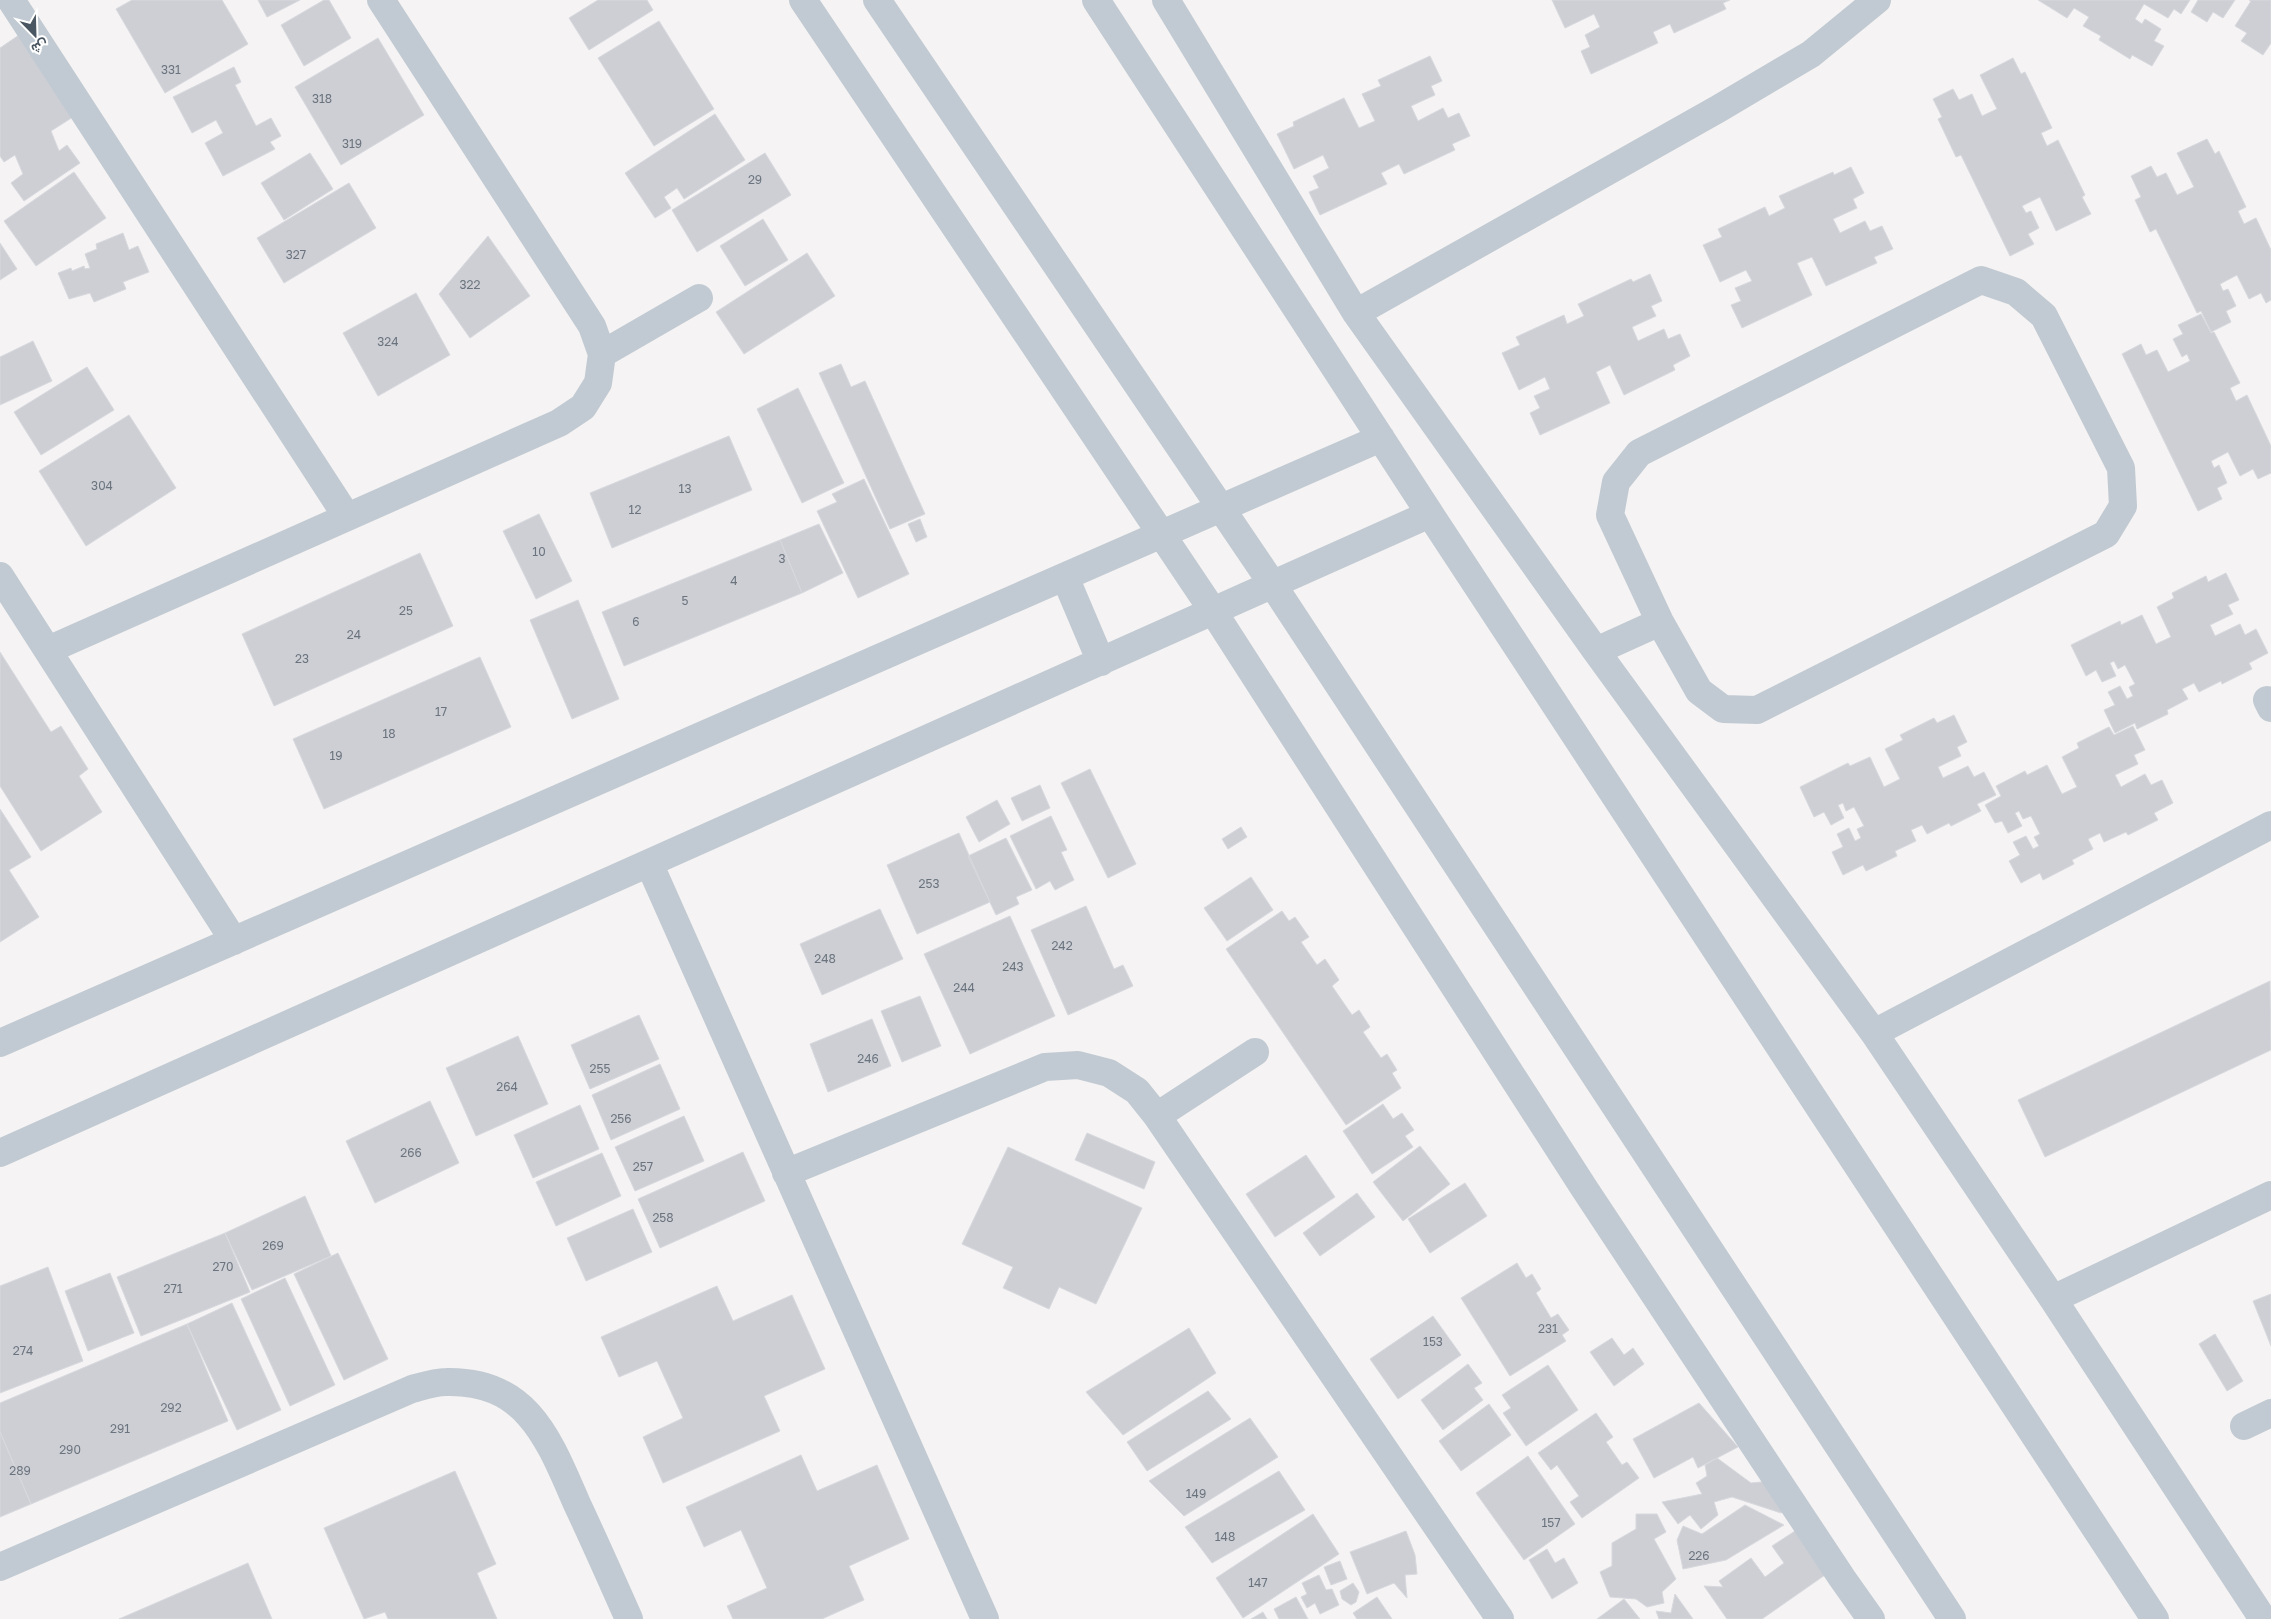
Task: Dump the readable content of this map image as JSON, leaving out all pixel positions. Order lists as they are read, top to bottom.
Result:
{
  "house_numbers": [
    "331",
    "318",
    "319",
    "29",
    "327",
    "322",
    "324",
    "304",
    "13",
    "12",
    "10",
    "3",
    "4",
    "5",
    "25",
    "6",
    "24",
    "23",
    "17",
    "18",
    "19",
    "253",
    "242",
    "248",
    "243",
    "244",
    "246",
    "255",
    "264",
    "256",
    "266",
    "257",
    "258",
    "269",
    "270",
    "271",
    "231",
    "153",
    "274",
    "292",
    "291",
    "290",
    "289",
    "149",
    "157",
    "148",
    "226",
    "147"
  ],
  "north": "bottom right"
}
